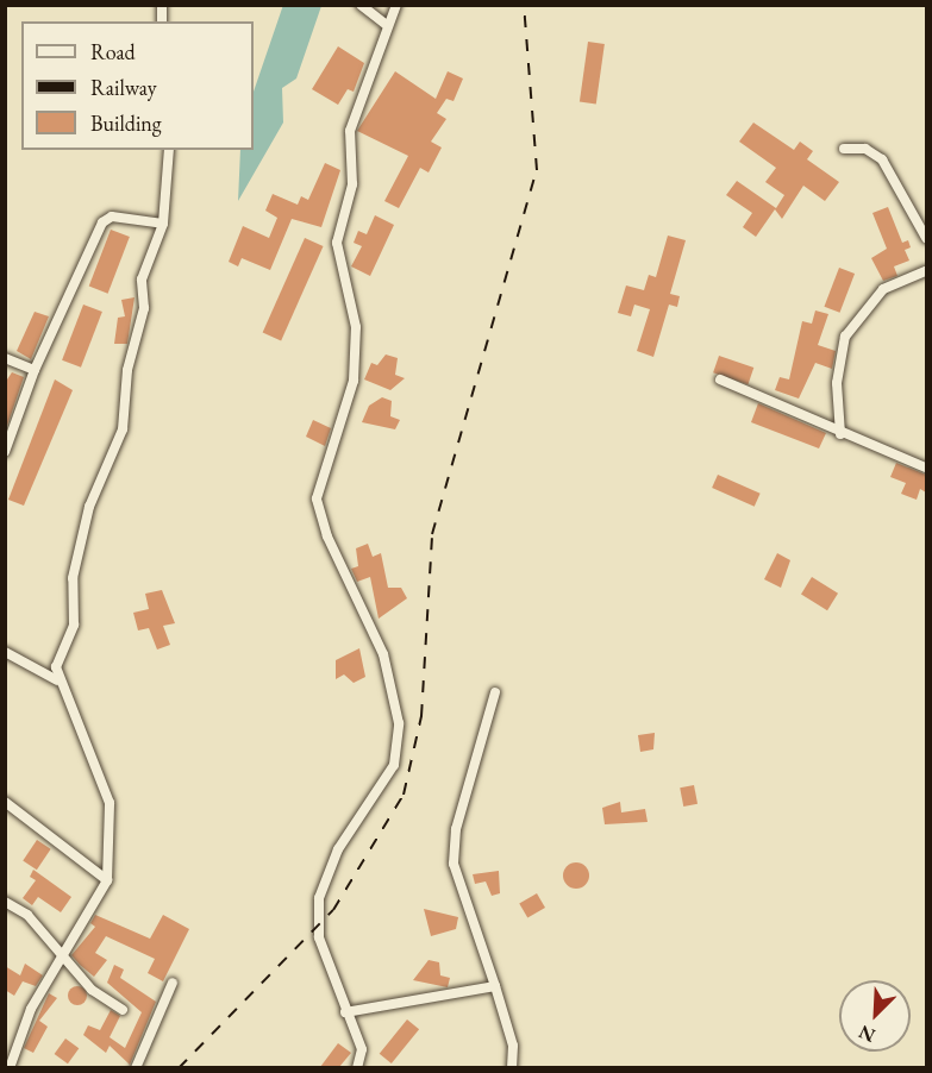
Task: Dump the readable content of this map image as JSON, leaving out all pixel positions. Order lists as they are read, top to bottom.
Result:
{
  "legend": ["Road", "Railway", "Building"],
  "north": "bottom left"
}
